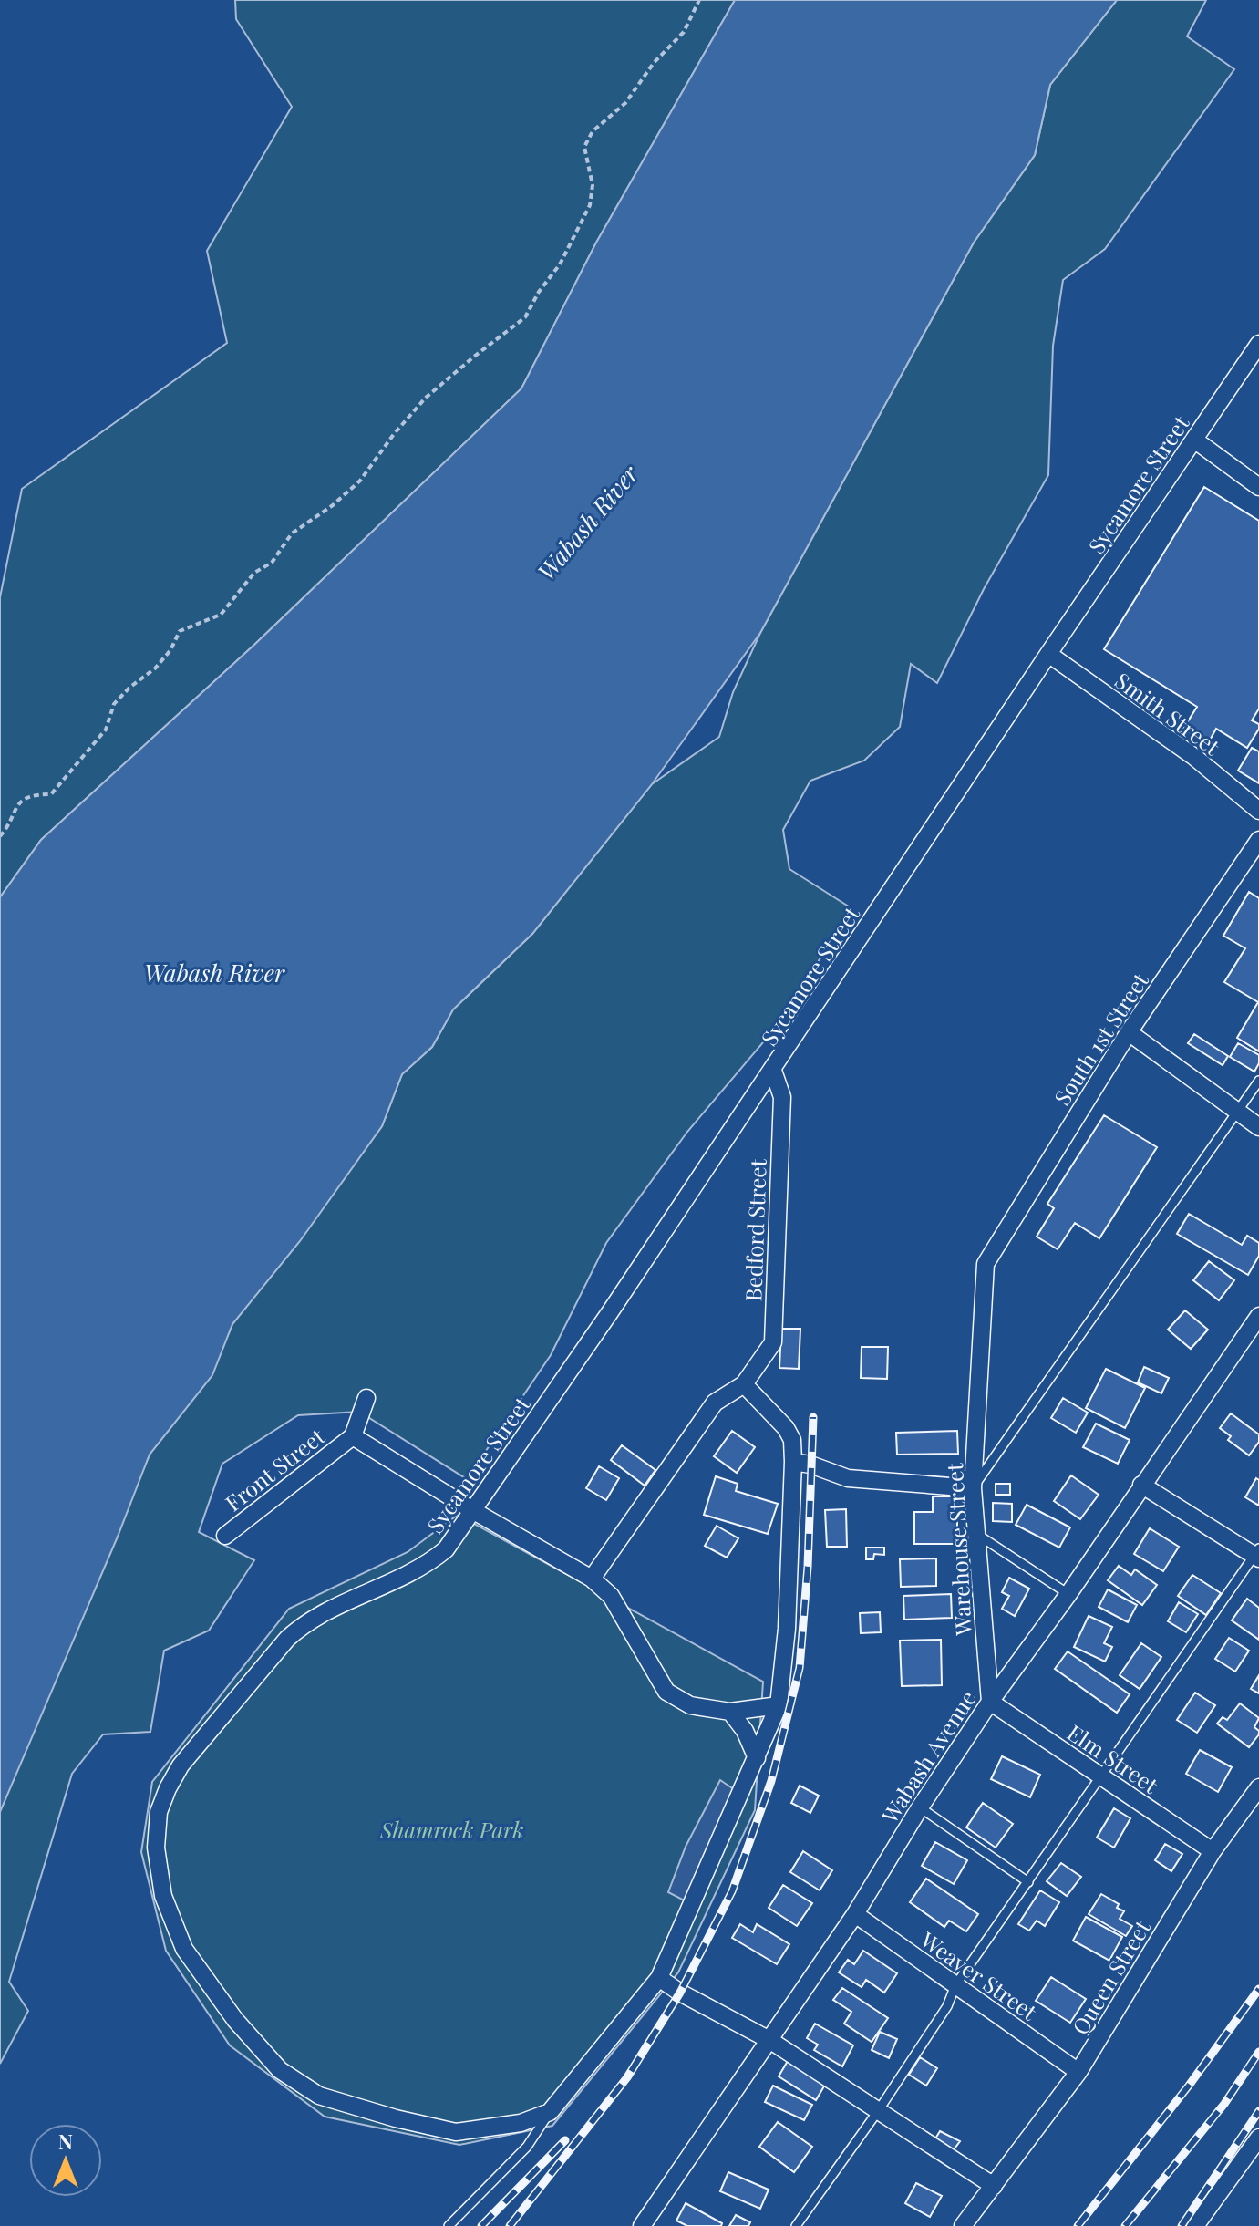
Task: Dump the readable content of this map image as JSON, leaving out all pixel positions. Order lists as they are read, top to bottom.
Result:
{
  "streets": {
    "street": [
      "Sycamore Street",
      "Smith Street",
      "South 1st Street",
      "Bedford Street",
      "Front Street",
      "Warehouse Street",
      "Wabash Avenue",
      "Elm Street",
      "Weaver Street",
      "Queen Street"
    ]
  },
  "crossings": [
    ["Sycamore Street", "Smith Street"],
    ["Sycamore Street", "Bedford Street"],
    ["South 1st Street", "Warehouse Street"],
    ["Warehouse Street", "Wabash Avenue"],
    ["Warehouse Street", "Elm Street"],
    ["Wabash Avenue", "Elm Street"],
    ["Wabash Avenue", "Weaver Street"],
    ["Elm Street", "Queen Street"],
    ["Weaver Street", "Queen Street"]
  ],
  "water": ["Wabash River"],
  "parks": ["Shamrock Park"],
  "north": "top"
}
